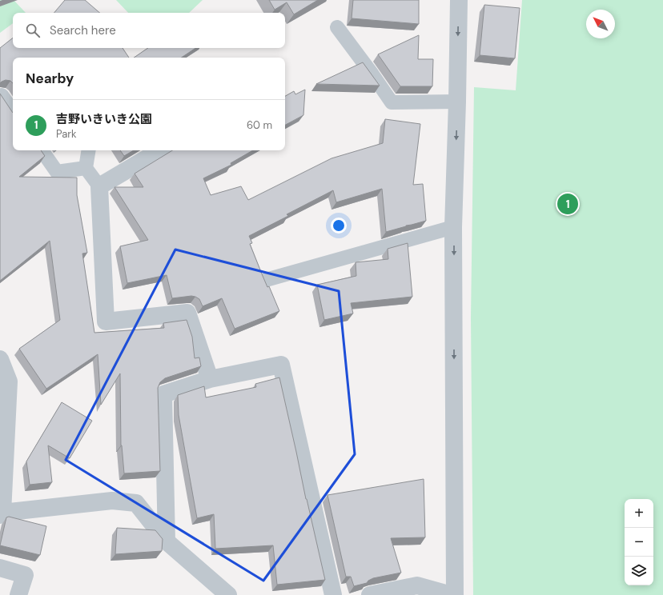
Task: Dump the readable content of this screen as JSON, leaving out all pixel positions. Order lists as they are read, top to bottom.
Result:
{
  "north": "top left",
  "page": {
    "search": "Search here",
    "heading": "Nearby",
    "list": [
      {
        "mark": "1",
        "name": "吉野いきいき公園",
        "note": "Park",
        "value": "60 m"
      }
    ],
    "pins": "1",
    "map_buttons": ["+", "−"]
  }
}
